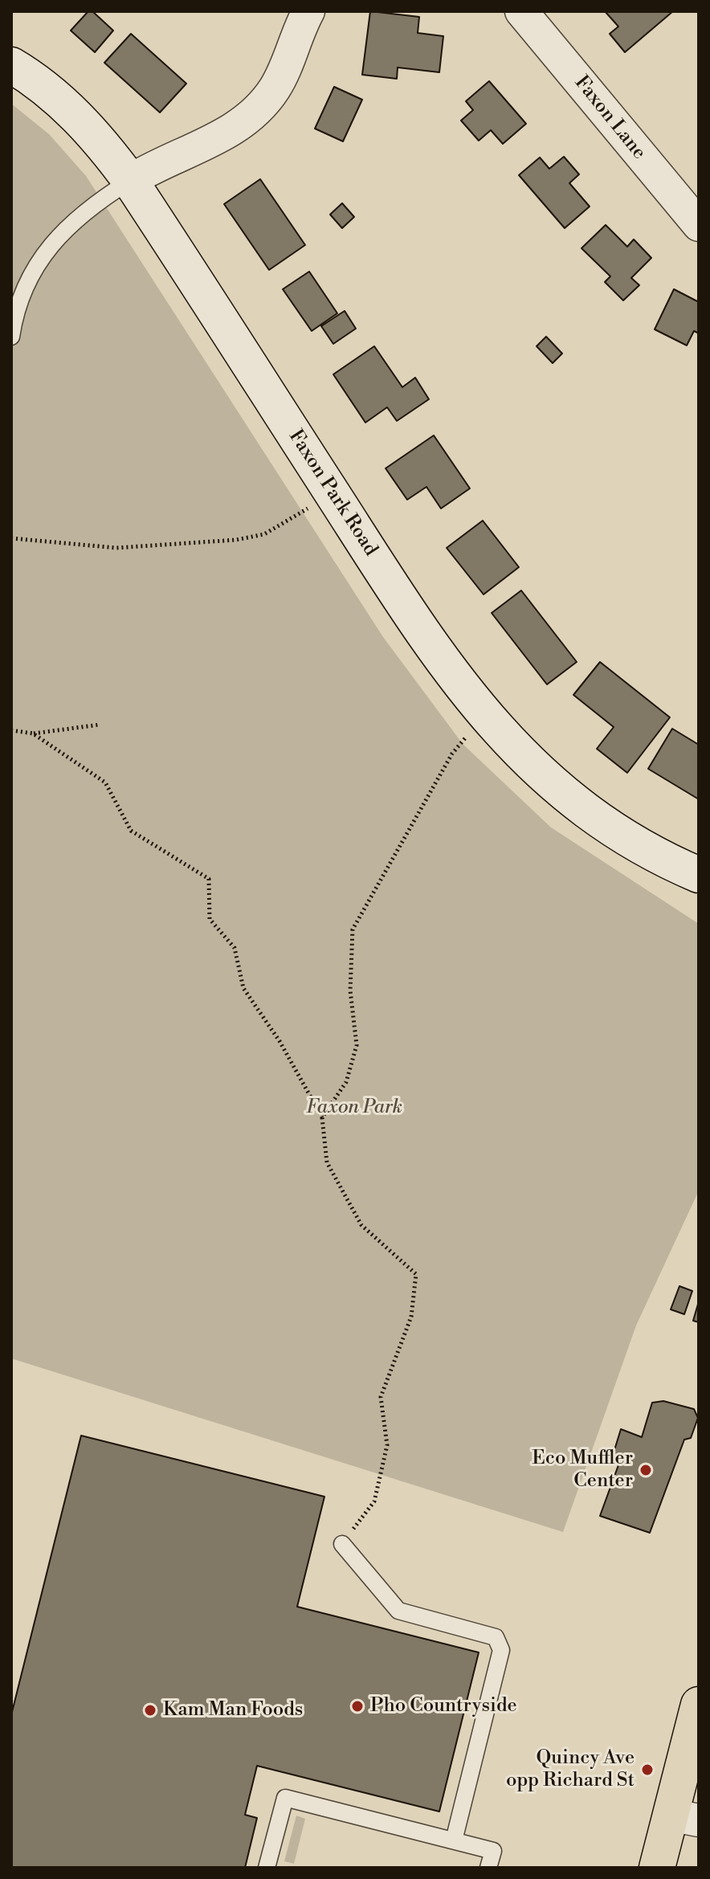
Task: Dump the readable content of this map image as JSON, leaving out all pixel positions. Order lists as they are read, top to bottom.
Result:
{
  "streets": {
    "street": ["Faxon Lane", "Faxon Park Road"]
  },
  "parks": ["Faxon Park"],
  "places": [
    "Eco Muffler Center",
    "Pho Countryside",
    "Kam Man Foods",
    "Quincy Ave opp Richard St"
  ]
}
